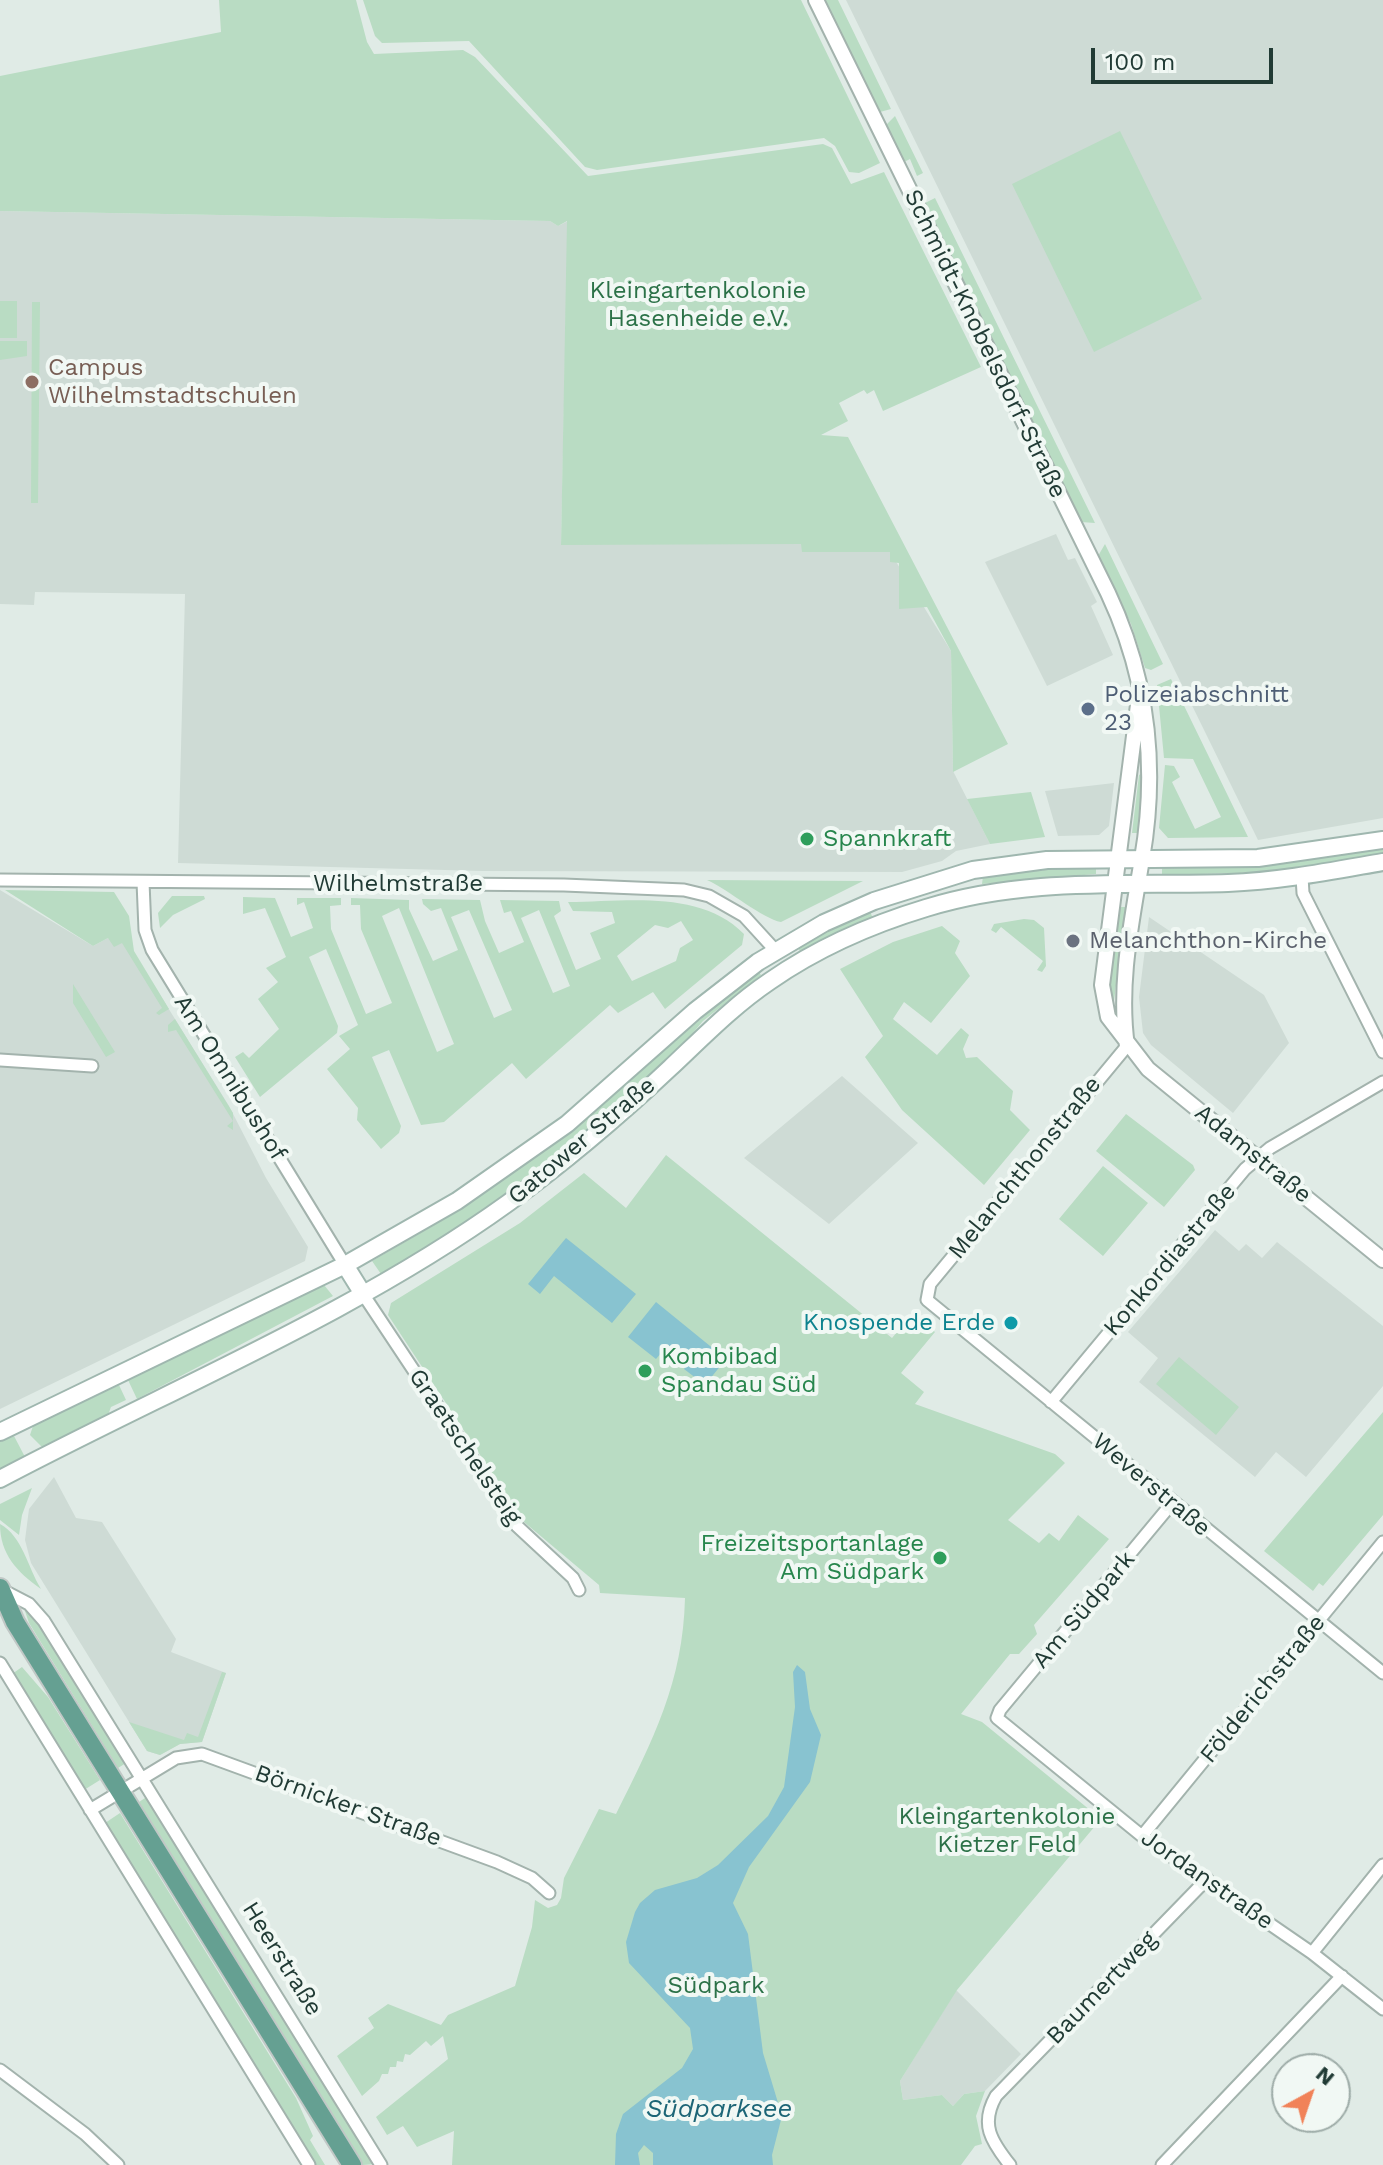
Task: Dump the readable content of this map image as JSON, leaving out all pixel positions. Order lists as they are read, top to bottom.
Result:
{
  "streets": {
    "main road": ["Wilhelmstraße", "Gatower Straße", "Heerstraße"],
    "street": [
      "Schmidt-Knobelsdorf-Straße",
      "Am Omnibushof",
      "Adamstraße",
      "Melanchthonstraße",
      "Konkordiastraße",
      "Graetschelsteig",
      "Weverstraße",
      "Am Südpark",
      "Földerichstraße",
      "Börnicker Straße",
      "Jordanstraße",
      "Baumertweg"
    ]
  },
  "crossings": [
    ["Wilhelmstraße", "Am Omnibushof"],
    ["Wilhelmstraße", "Gatower Straße"],
    ["Am Omnibushof", "Gatower Straße"],
    ["Gatower Straße", "Graetschelsteig"],
    ["Adamstraße", "Melanchthonstraße"],
    ["Adamstraße", "Konkordiastraße"],
    ["Melanchthonstraße", "Weverstraße"],
    ["Konkordiastraße", "Weverstraße"],
    ["Weverstraße", "Am Südpark"],
    ["Weverstraße", "Földerichstraße"],
    ["Am Südpark", "Jordanstraße"],
    ["Földerichstraße", "Jordanstraße"],
    ["Börnicker Straße", "Heerstraße"],
    ["Jordanstraße", "Baumertweg"]
  ],
  "water": ["Südparksee"],
  "parks": ["Kleingartenkolonie Hasenheide e.V.", "Kleingartenkolonie Kietzer Feld", "Südpark"],
  "places": [
    "Campus Wilhelmstadtschulen",
    "Polizeiabschnitt 23",
    "Spannkraft",
    "Melanchthon-Kirche",
    "Knospende Erde",
    "Kombibad Spandau Süd",
    "Freizeitsportanlage Am Südpark"
  ],
  "scale_bar": "100 m",
  "north": "top right"
}
